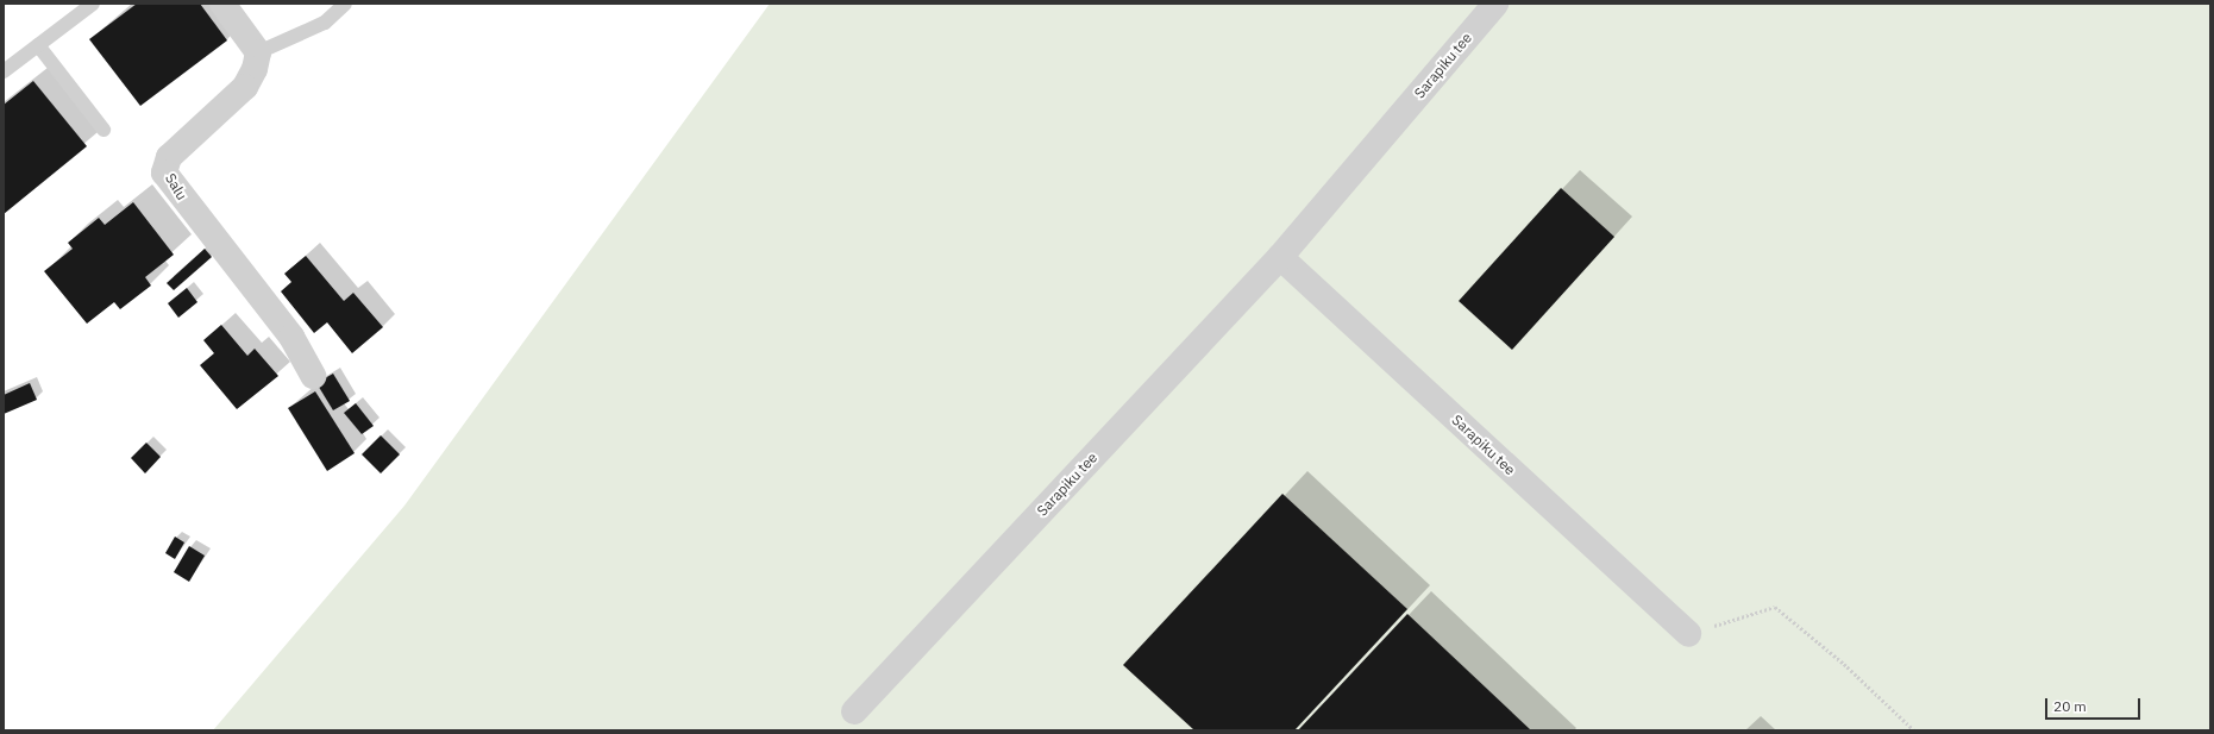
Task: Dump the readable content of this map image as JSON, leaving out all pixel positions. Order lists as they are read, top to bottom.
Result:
{
  "streets": {
    "street": ["Sarapiku tee", "Salu"]
  },
  "scale_bar": "20 m"
}
